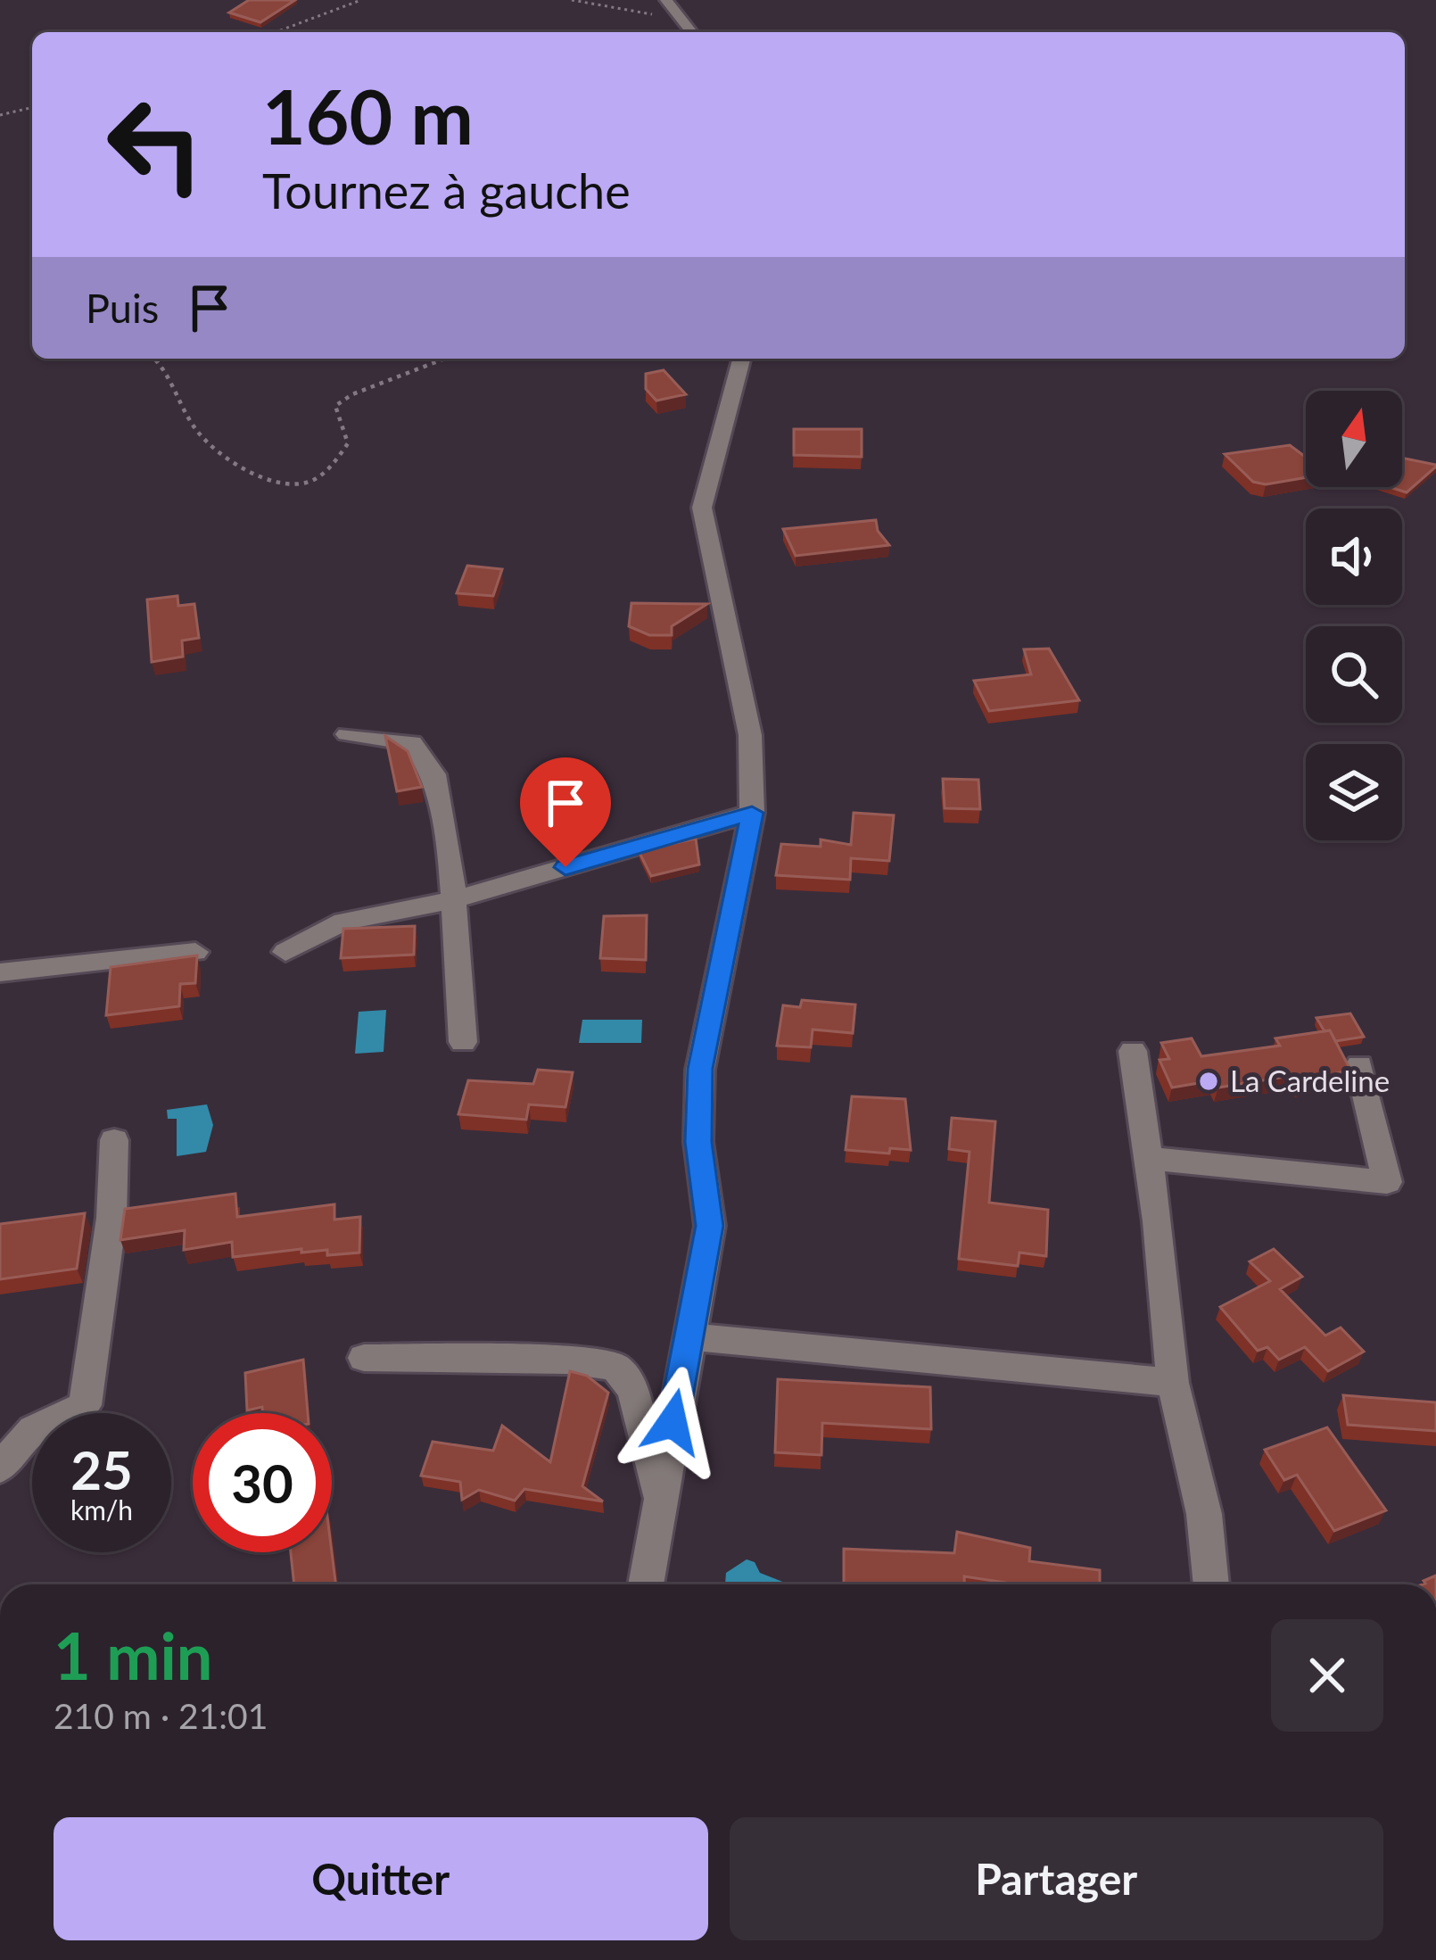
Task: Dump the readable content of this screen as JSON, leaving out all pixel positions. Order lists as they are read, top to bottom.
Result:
{
  "places": ["La Cardeline"],
  "north": "top",
  "page": {
    "turn": ["160 m", "Tournez à gauche"],
    "then": "Puis",
    "speed": "25 km/h",
    "limit": "30",
    "heading": ["1 min", "210 m · 21:01"],
    "buttons": ["Quitter", "Partager"]
  }
}
